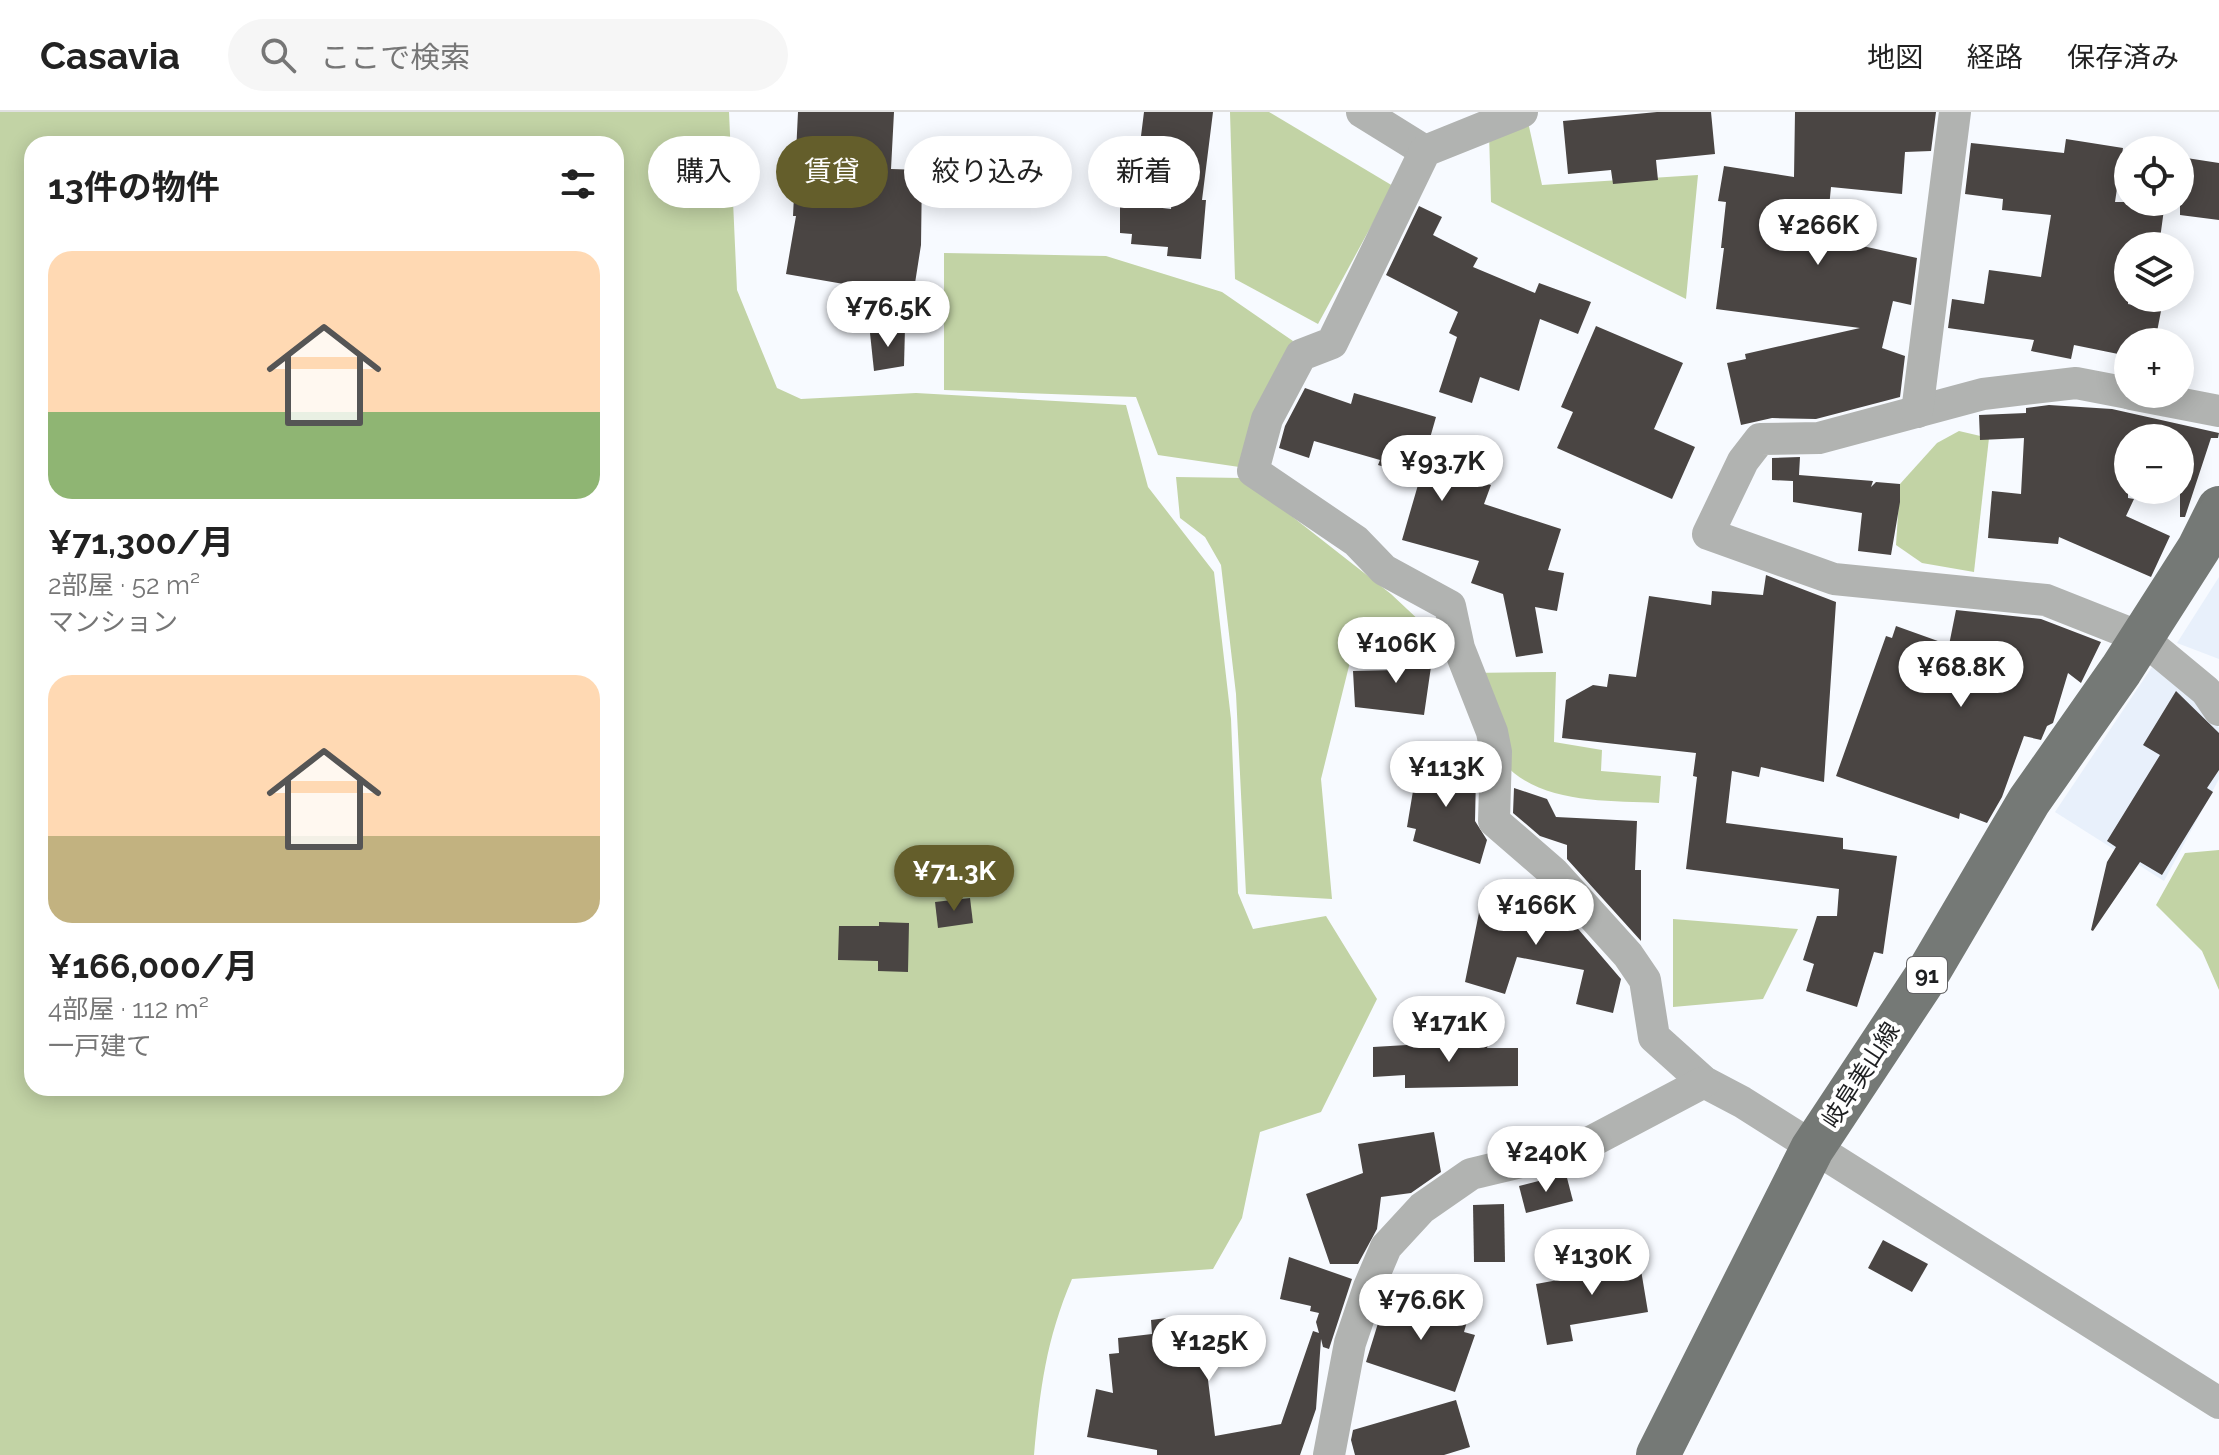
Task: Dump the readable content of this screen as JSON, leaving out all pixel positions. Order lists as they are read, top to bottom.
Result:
{
  "streets": {
    "main road": ["91", "岐阜美山線"]
  },
  "page": {
    "header": "Casavia",
    "search": "ここで検索",
    "nav": ["地図", "経路", "保存済み"],
    "map_buttons": ["+", "−"],
    "chip": [
      "購入",
      "賃貸",
      "絞り込み",
      "新着"
    ],
    "heading": "13件の物件",
    "price": [
      "¥266K",
      "¥76.5K",
      "¥93.7K",
      "¥106K",
      "¥68.8K",
      "¥113K",
      "¥71.3K",
      "¥166K",
      "¥171K",
      "¥240K",
      "¥130K",
      "¥76.6K",
      "¥125K"
    ],
    "list": [
      {
        "name": "¥71,300/月",
        "note": "2部屋 · 52 m² · マンション"
      },
      {
        "name": "¥166,000/月",
        "note": "4部屋 · 112 m² · 一戸建て"
      }
    ]
  }
}
